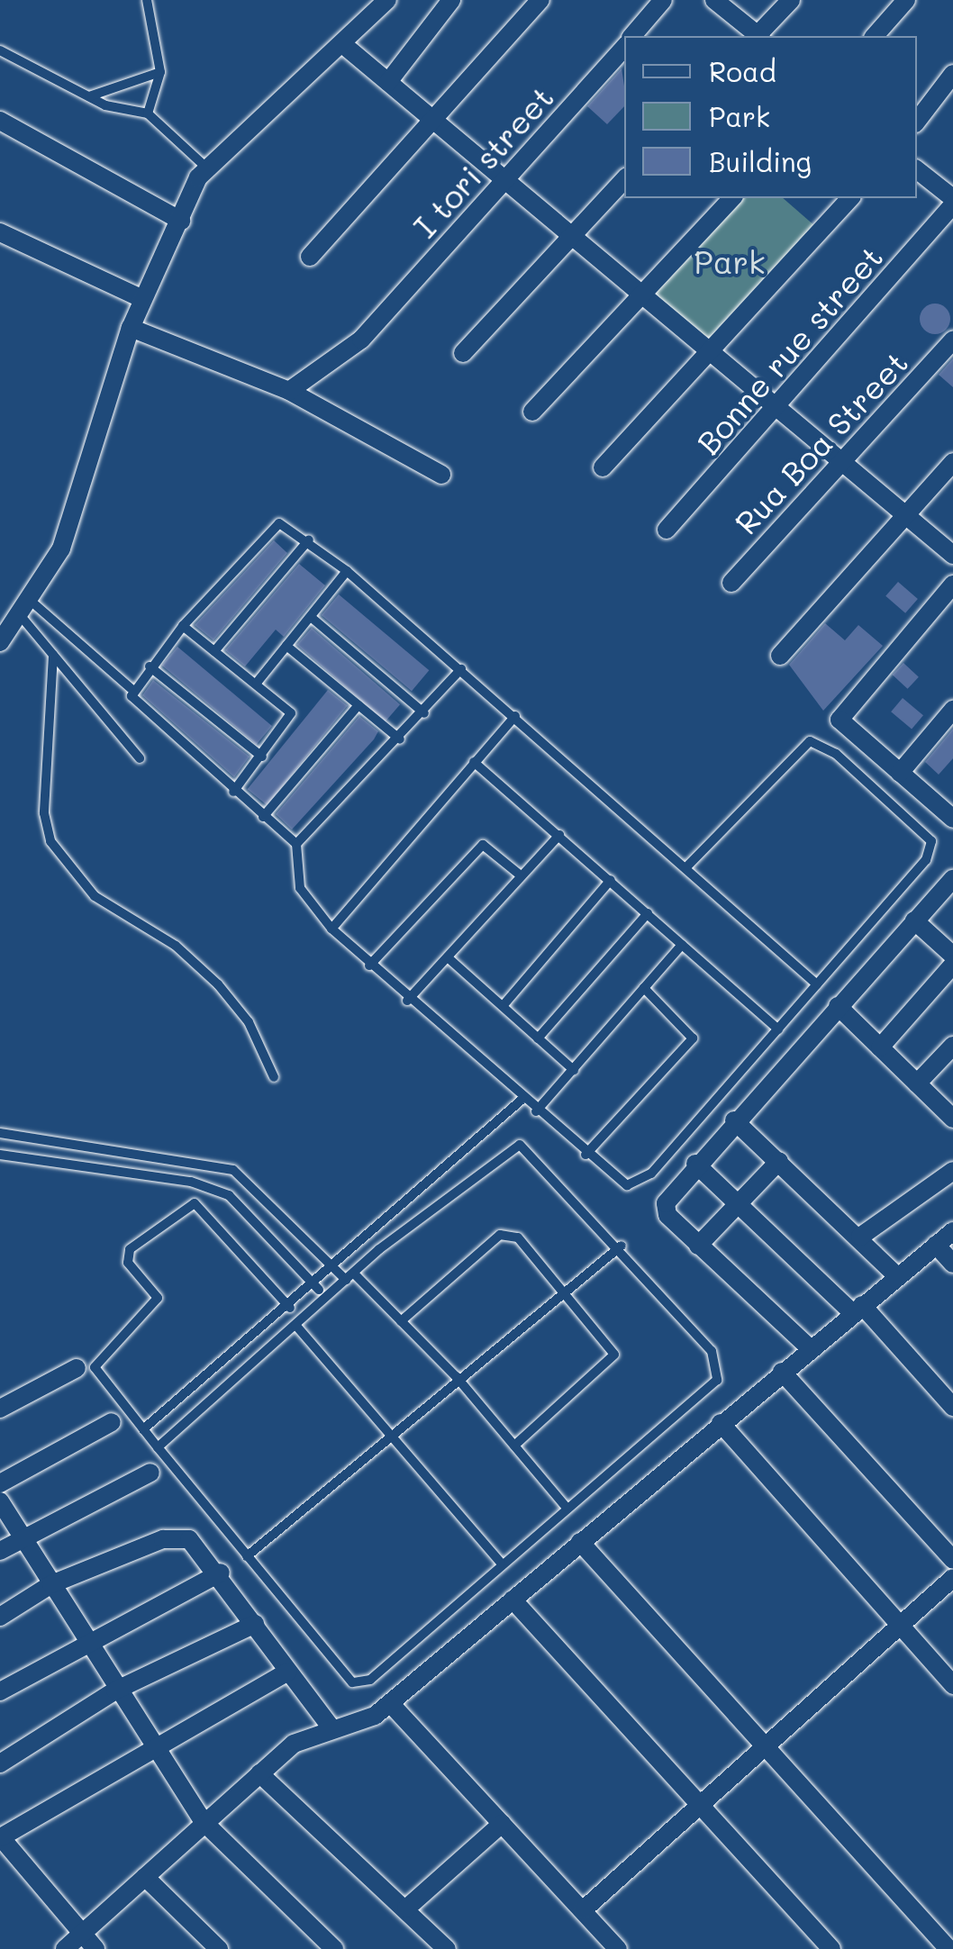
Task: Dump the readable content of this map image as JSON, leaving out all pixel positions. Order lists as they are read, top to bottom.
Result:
{
  "streets": {
    "street": ["I tori street", "Bonne rue street", "Rua Boa Street"]
  },
  "parks": ["Park"],
  "legend": ["Road", "Park", "Building"]
}
